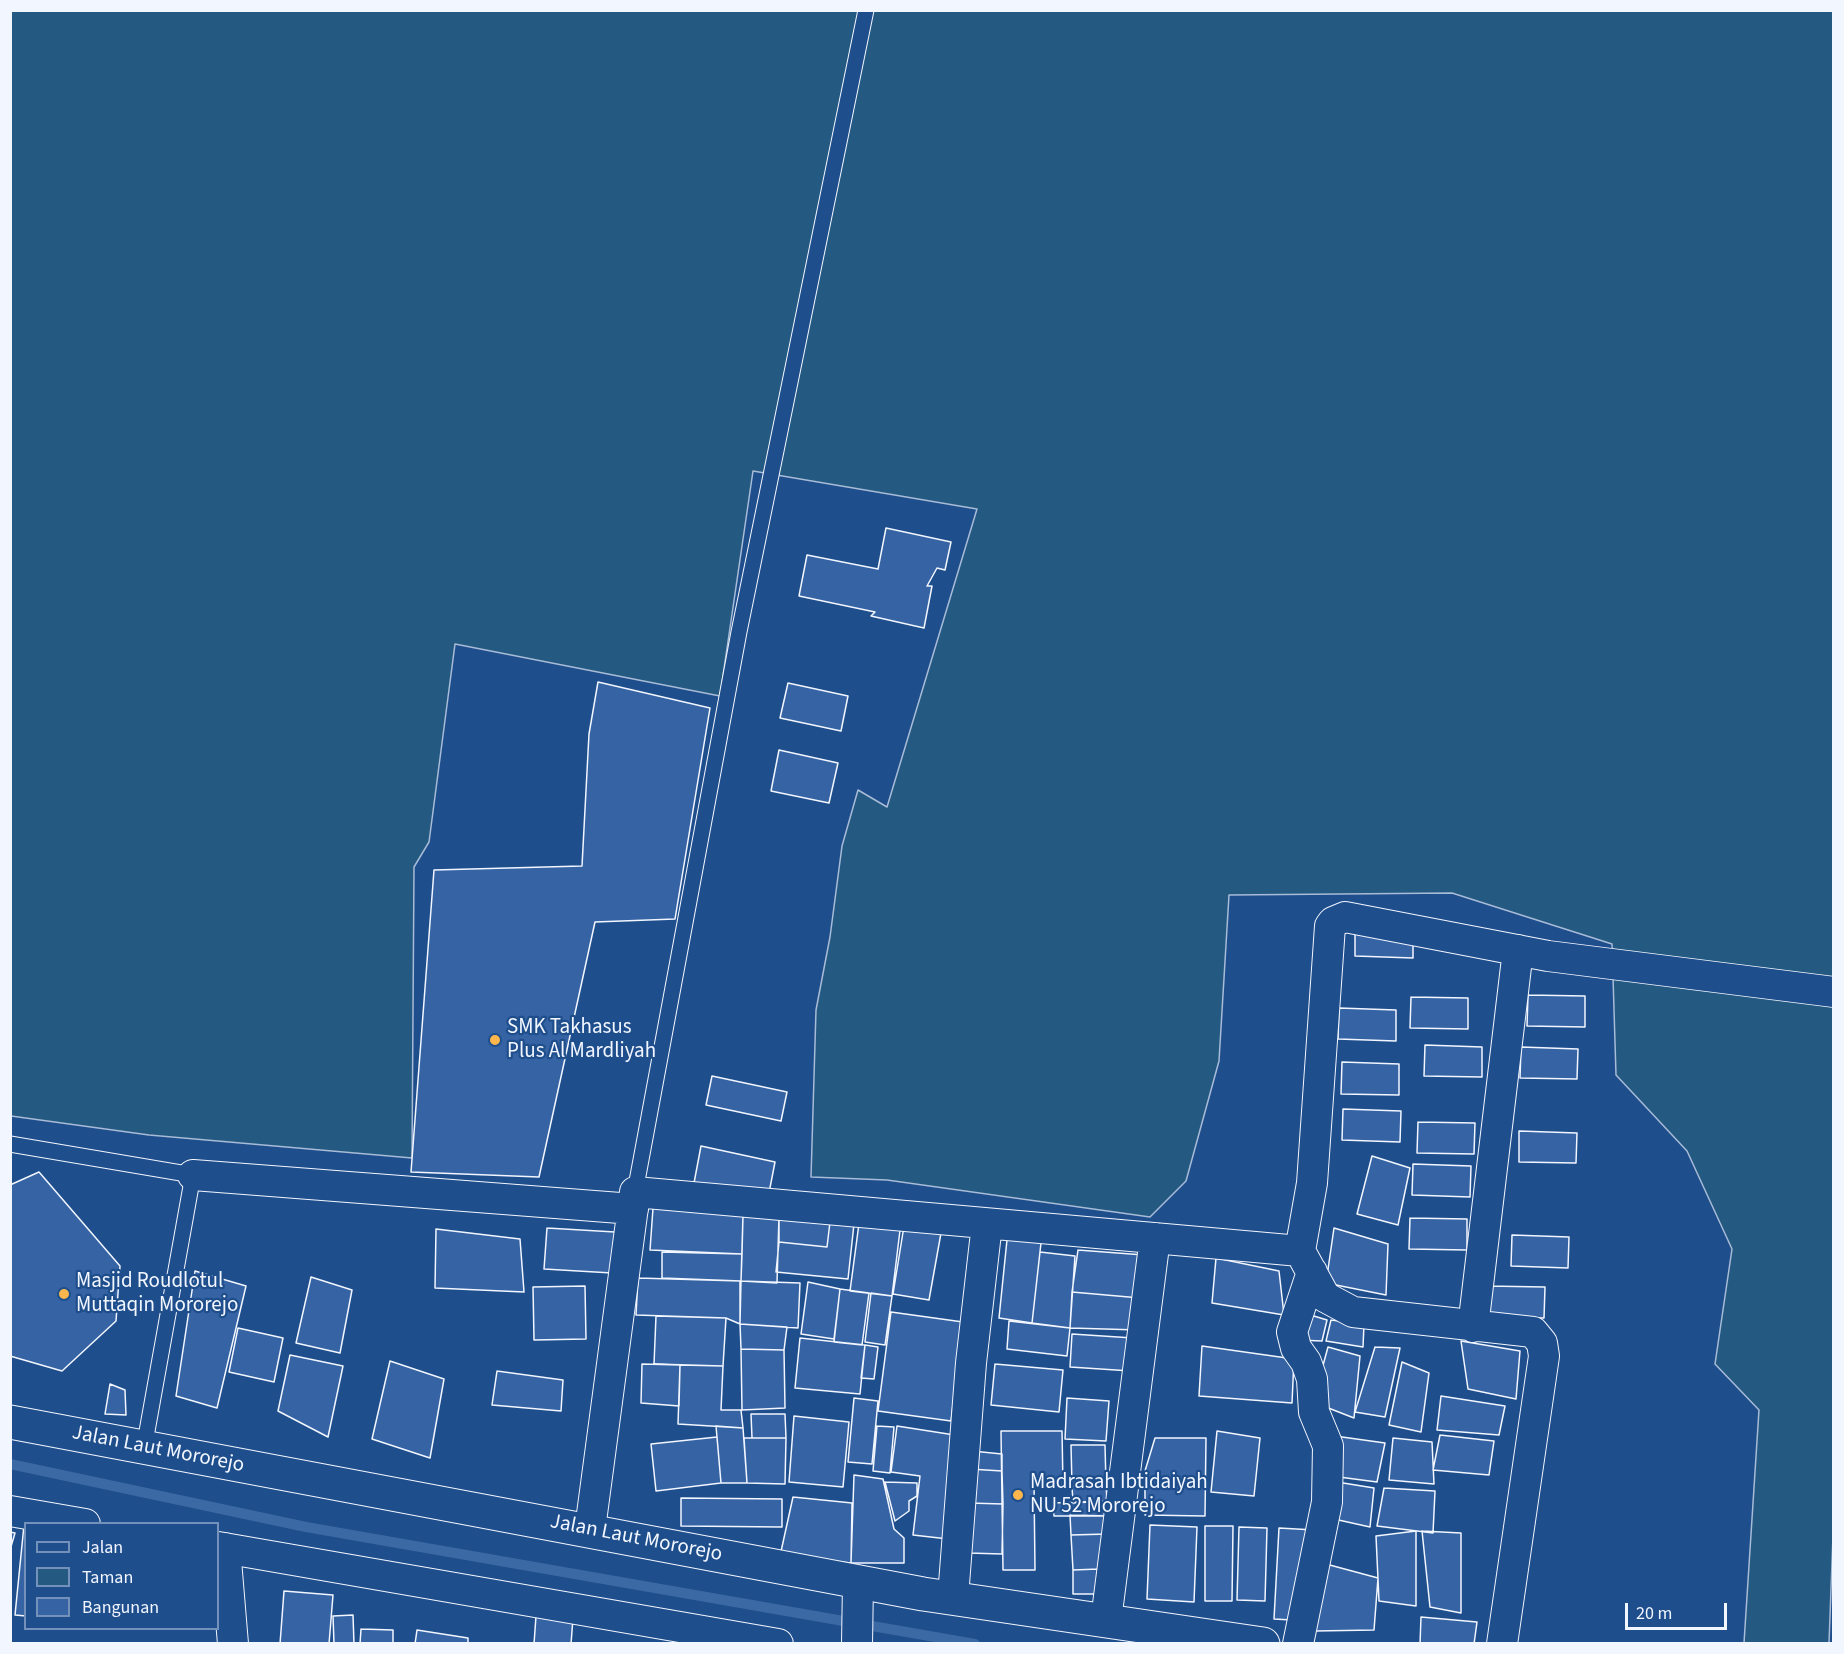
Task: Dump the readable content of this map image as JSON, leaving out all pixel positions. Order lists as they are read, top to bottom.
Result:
{
  "streets": {
    "street": ["Jalan Laut Mororejo"]
  },
  "places": ["SMK Takhasus Plus Al Mardliyah", "Masjid Roudlotul Muttaqin Mororejo", "Madrasah Ibtidaiyah NU 52 Mororejo"],
  "legend": ["Jalan", "Taman", "Bangunan"],
  "scale_bar": "20 m"
}
